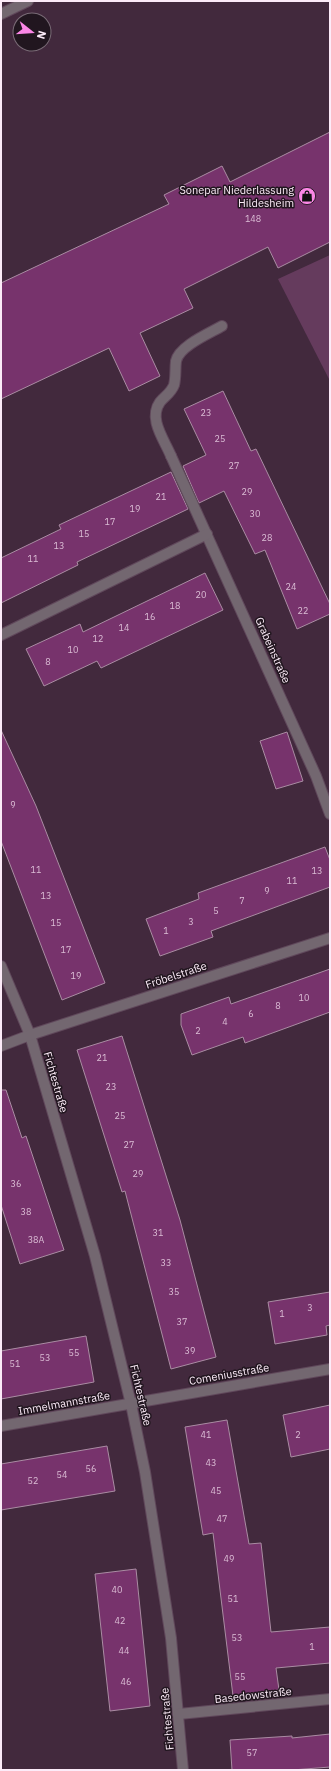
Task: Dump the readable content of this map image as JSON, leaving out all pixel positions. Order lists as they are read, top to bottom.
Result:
{
  "streets": {
    "street": [
      "Grabeinstraße",
      "Fröbelstraße",
      "Fichtestraße",
      "Comeniusstraße",
      "Immelmannstraße",
      "Basedowstraße"
    ]
  },
  "crossings": [
    ["Fröbelstraße", "Fichtestraße"],
    ["Fichtestraße", "Comeniusstraße"],
    ["Fichtestraße", "Immelmannstraße"],
    ["Fichtestraße", "Basedowstraße"],
    ["Comeniusstraße", "Immelmannstraße"]
  ],
  "places": {
    "shop": ["Sonepar Niederlassung Hildesheim"]
  },
  "house_numbers": [
    "148",
    "23",
    "25",
    "27",
    "29",
    "21",
    "19",
    "30",
    "17",
    "15",
    "28",
    "13",
    "11",
    "24",
    "20",
    "18",
    "22",
    "16",
    "14",
    "12",
    "10",
    "8",
    "9",
    "11",
    "13",
    "11",
    "9",
    "13",
    "7",
    "5",
    "3",
    "15",
    "1",
    "17",
    "19",
    "10",
    "8",
    "6",
    "4",
    "2",
    "21",
    "23",
    "25",
    "27",
    "29",
    "36",
    "38",
    "31",
    "38A",
    "33",
    "35",
    "3",
    "1",
    "37",
    "39",
    "55",
    "53",
    "51",
    "41",
    "2",
    "43",
    "56",
    "54",
    "52",
    "45",
    "47",
    "49",
    "40",
    "51",
    "42",
    "53",
    "1",
    "44",
    "55",
    "46",
    "57"
  ],
  "north": "right"
}
